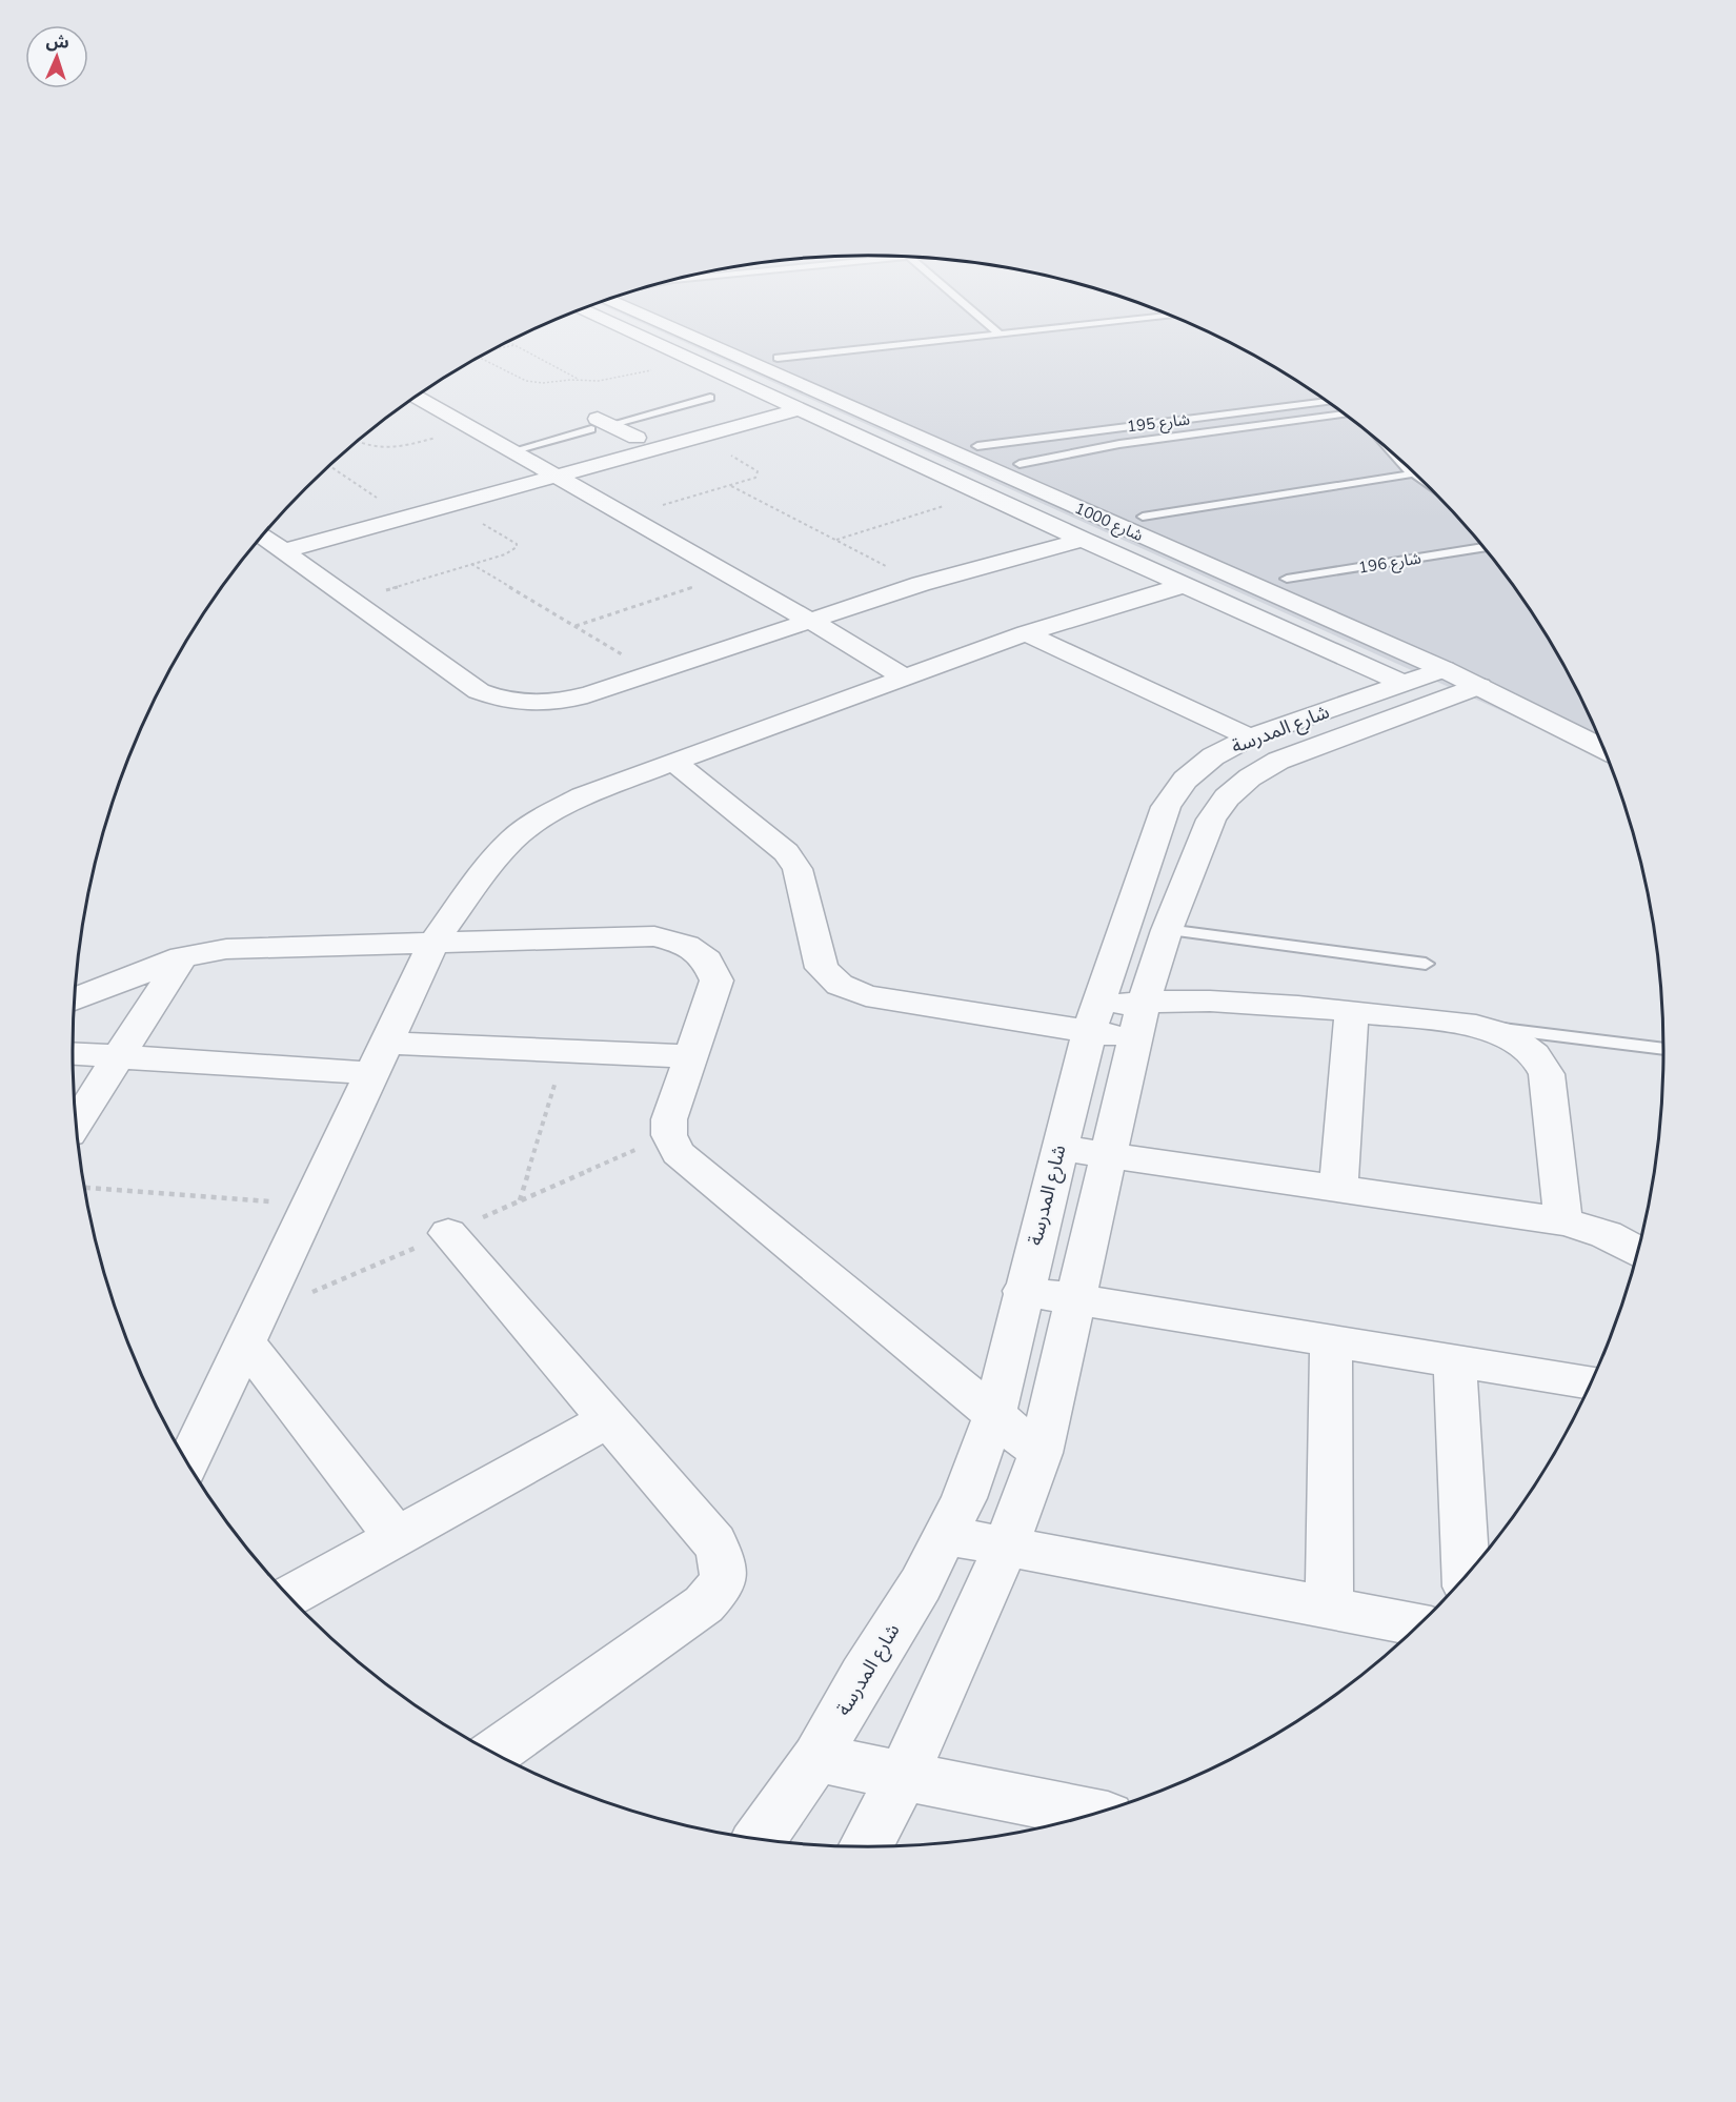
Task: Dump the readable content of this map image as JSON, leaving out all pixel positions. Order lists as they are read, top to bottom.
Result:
{
  "streets": {
    "street": ["شارع 1000", "شارع المدرسة"],
    "lane": ["شارع 195", "شارع 196"]
  },
  "crossings": [
    ["شارع 195", "شارع 1000"],
    ["شارع 1000", "شارع 196"],
    ["شارع 1000", "شارع المدرسة"]
  ],
  "north": "top"
}
